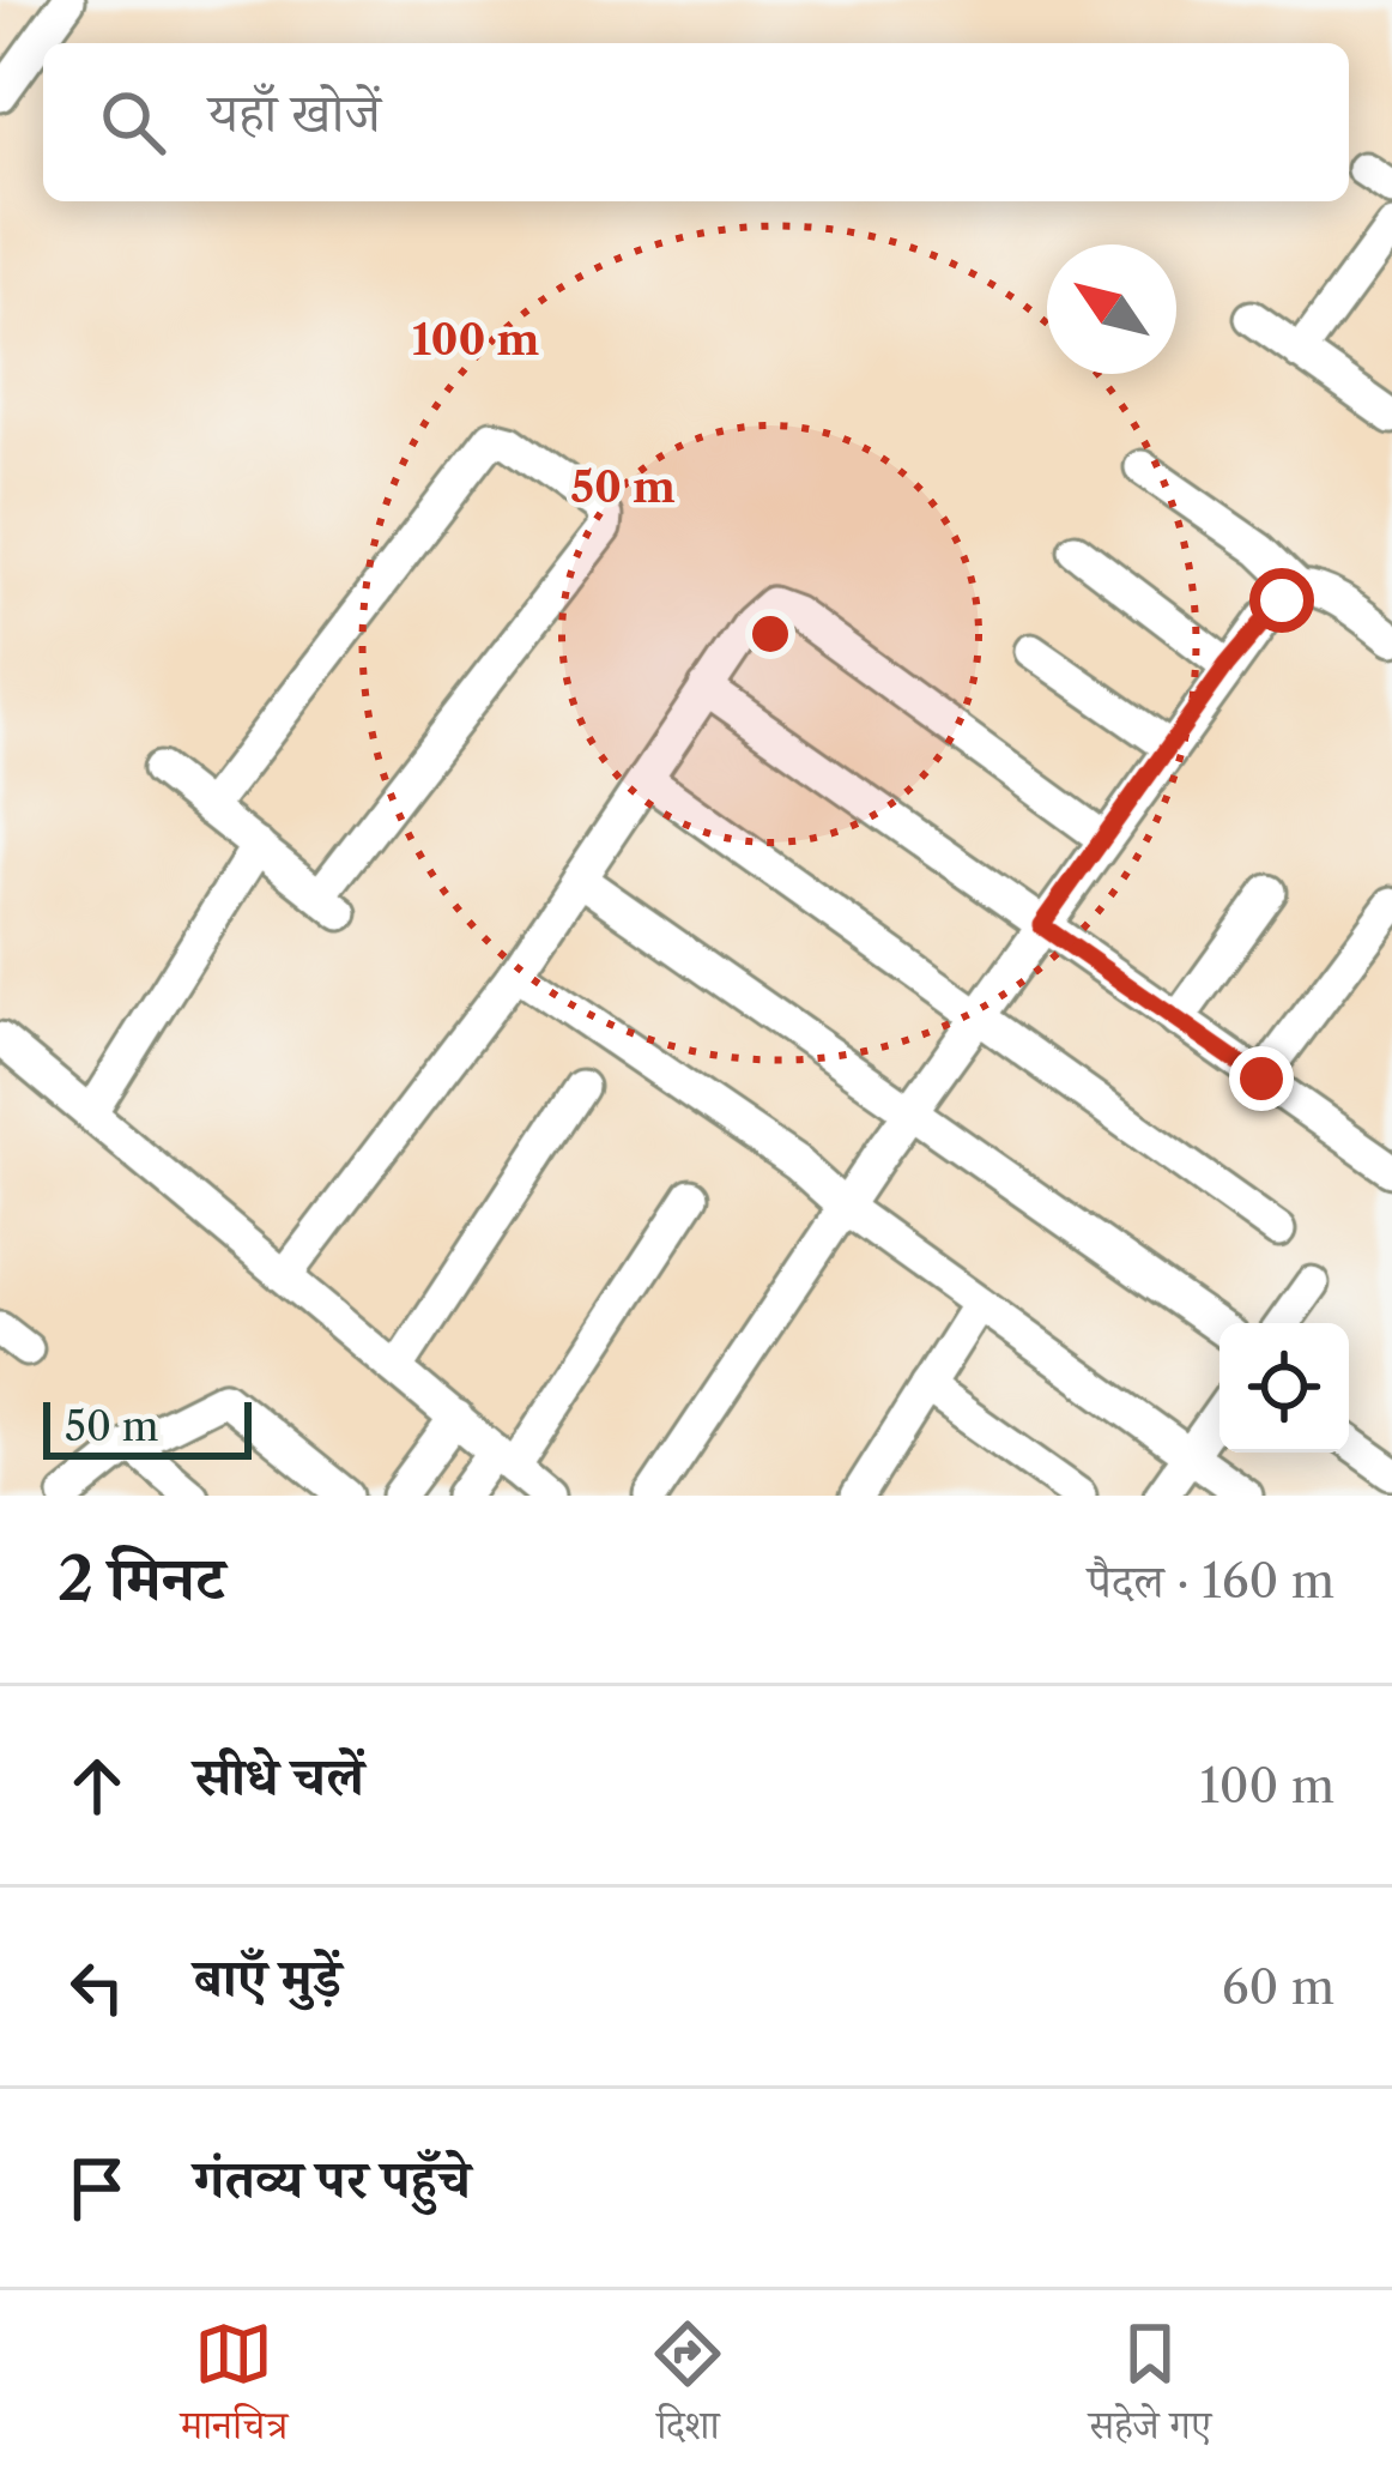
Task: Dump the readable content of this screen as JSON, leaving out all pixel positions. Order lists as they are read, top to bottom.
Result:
{
  "scale_bar": "50 m",
  "north": "top left",
  "page": {
    "search": "यहाँ खोजें",
    "scale": "50 m",
    "heading": ["2 मिनट", "पैदल · 160 m"],
    "list": [
      ["सीधे चलें", "100 m"],
      ["बाएँ मुड़ें", "60 m"],
      "गंतव्य पर पहुँचे"
    ],
    "nav": ["मानचित्र", "दिशा", "सहेजे गए"]
  },
  "rings": ["100 m", "50 m"]
}
